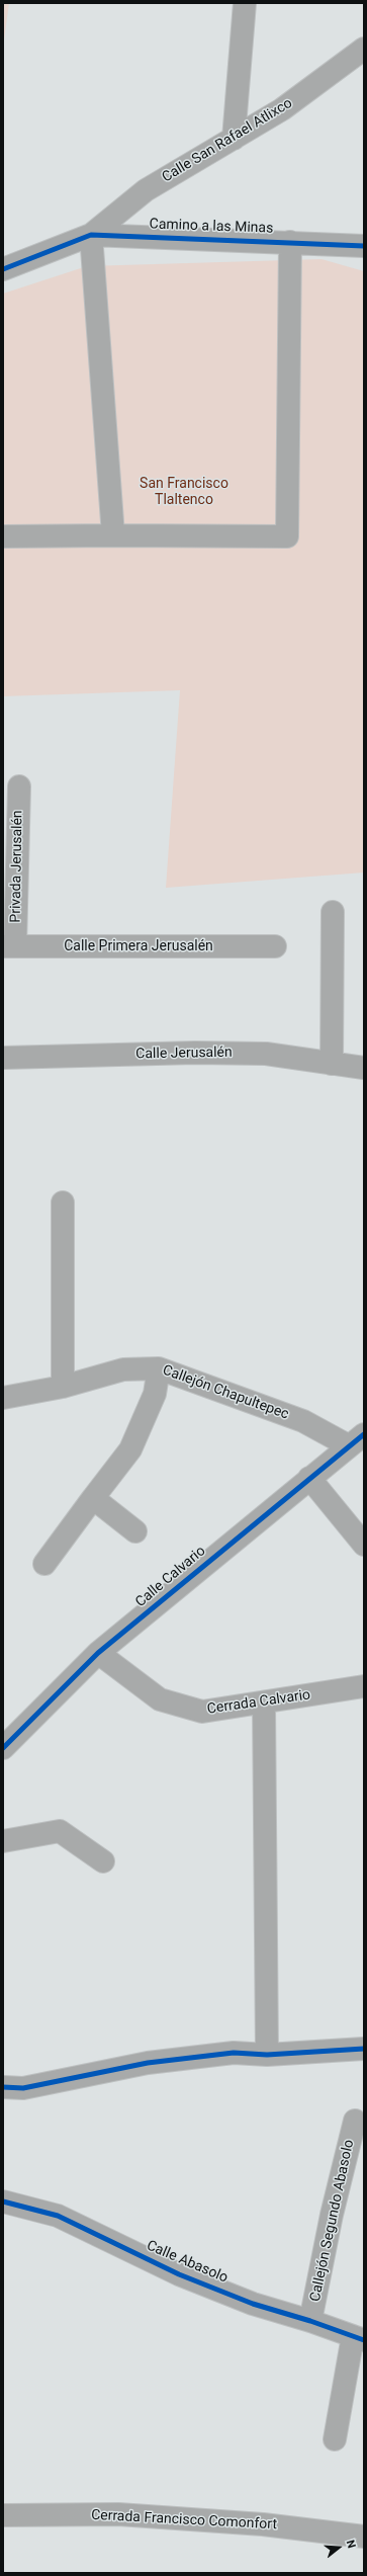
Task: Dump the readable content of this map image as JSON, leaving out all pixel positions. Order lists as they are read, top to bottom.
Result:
{
  "streets": {
    "street": [
      "Calle San Rafael Atlixco",
      "Camino a las Minas",
      "Privada Jerusalén",
      "Calle Primera Jerusalén",
      "Calle Jerusalén",
      "Callejón Chapultepec",
      "Calle Calvario",
      "Cerrada Calvario",
      "Callejón Segundo Abasolo",
      "Calle Abasolo",
      "Cerrada Francisco Comonfort"
    ]
  },
  "crossings": [
    ["Calle San Rafael Atlixco", "Camino a las Minas"],
    ["Privada Jerusalén", "Calle Primera Jerusalén"],
    ["Callejón Chapultepec", "Calle Calvario"],
    ["Calle Calvario", "Cerrada Calvario"],
    ["Callejón Segundo Abasolo", "Calle Abasolo"]
  ],
  "parks": ["San Francisco Tlaltenco"],
  "north": "right"
}
